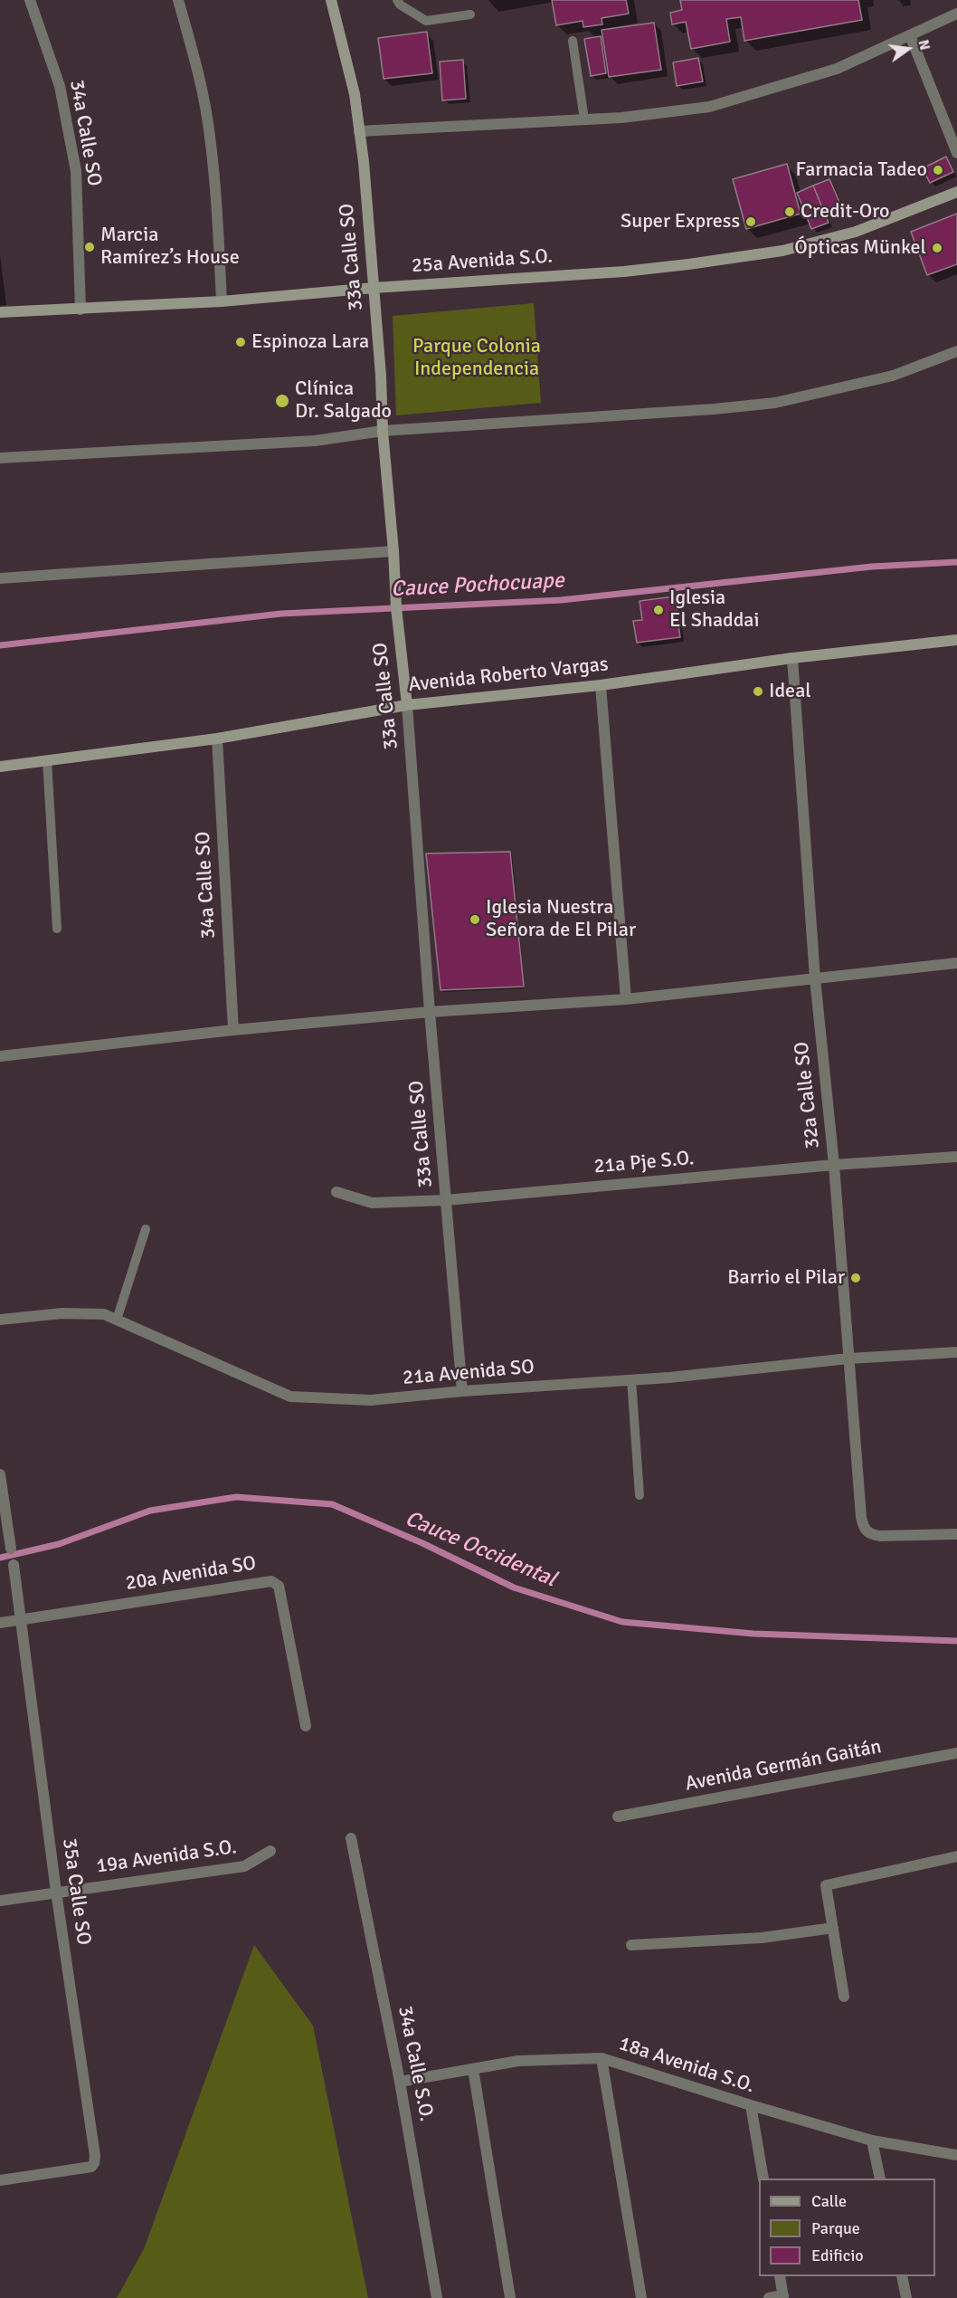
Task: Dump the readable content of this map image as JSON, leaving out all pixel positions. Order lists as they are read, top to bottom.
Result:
{
  "streets": {
    "street": [
      "34a Calle SO",
      "33a Calle SO",
      "25a Avenida S.O.",
      "Avenida Roberto Vargas",
      "32a Calle SO",
      "21a Pje S.O.",
      "21a Avenida SO",
      "20a Avenida SO",
      "Avenida Germán Gaitán",
      "19a Avenida S.O.",
      "35a Calle SO",
      "34a Calle S.O.",
      "18a Avenida S.O."
    ]
  },
  "crossings": [
    ["34a Calle SO", "25a Avenida S.O."],
    ["34a Calle SO", "Avenida Roberto Vargas"],
    ["33a Calle SO", "25a Avenida S.O."],
    ["33a Calle SO", "Avenida Roberto Vargas"],
    ["33a Calle SO", "21a Pje S.O."],
    ["33a Calle SO", "21a Avenida SO"],
    ["Avenida Roberto Vargas", "32a Calle SO"],
    ["32a Calle SO", "21a Pje S.O."],
    ["32a Calle SO", "21a Avenida SO"],
    ["20a Avenida SO", "35a Calle SO"],
    ["19a Avenida S.O.", "35a Calle SO"],
    ["34a Calle S.O.", "18a Avenida S.O."]
  ],
  "water": ["Cauce Pochocuape", "Cauce Occidental"],
  "parks": ["Parque Colonia Independencia"],
  "places": [
    "Farmacia Tadeo",
    "Credit-Oro",
    "Super Express",
    "Marcia Ramírez’s House",
    "Ópticas Münkel",
    "Espinoza Lara",
    "Clínica Dr. Salgado",
    "Iglesia El Shaddai",
    "Ideal",
    "Iglesia Nuestra Señora de El Pilar",
    "Barrio el Pilar"
  ],
  "legend": ["Calle", "Parque", "Edificio"],
  "north": "right"
}
